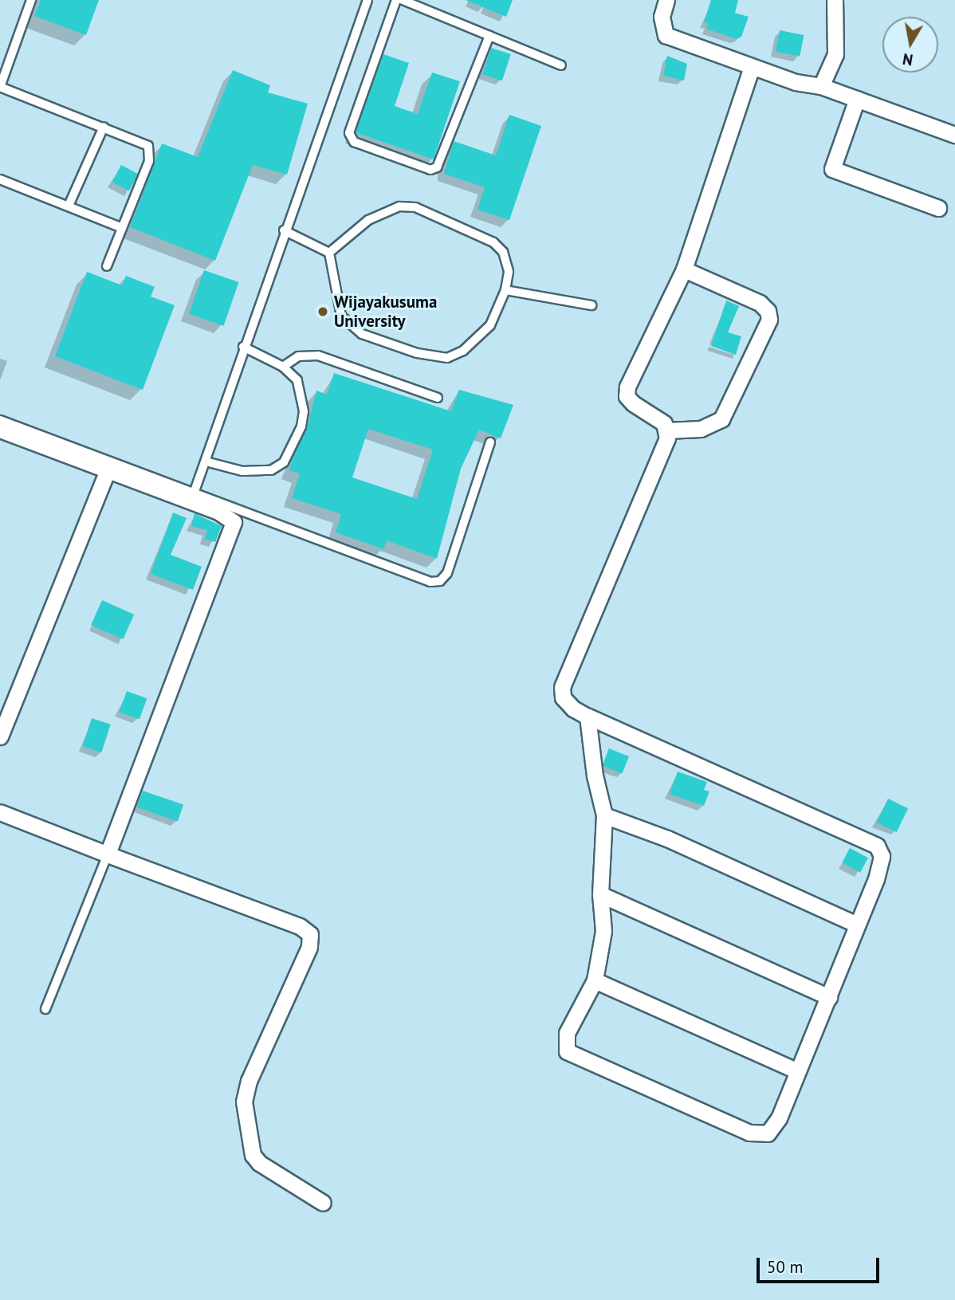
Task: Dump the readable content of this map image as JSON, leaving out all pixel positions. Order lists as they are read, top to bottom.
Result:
{
  "places": ["Wijayakusuma University"],
  "scale_bar": "50 m",
  "north": "bottom"
}
